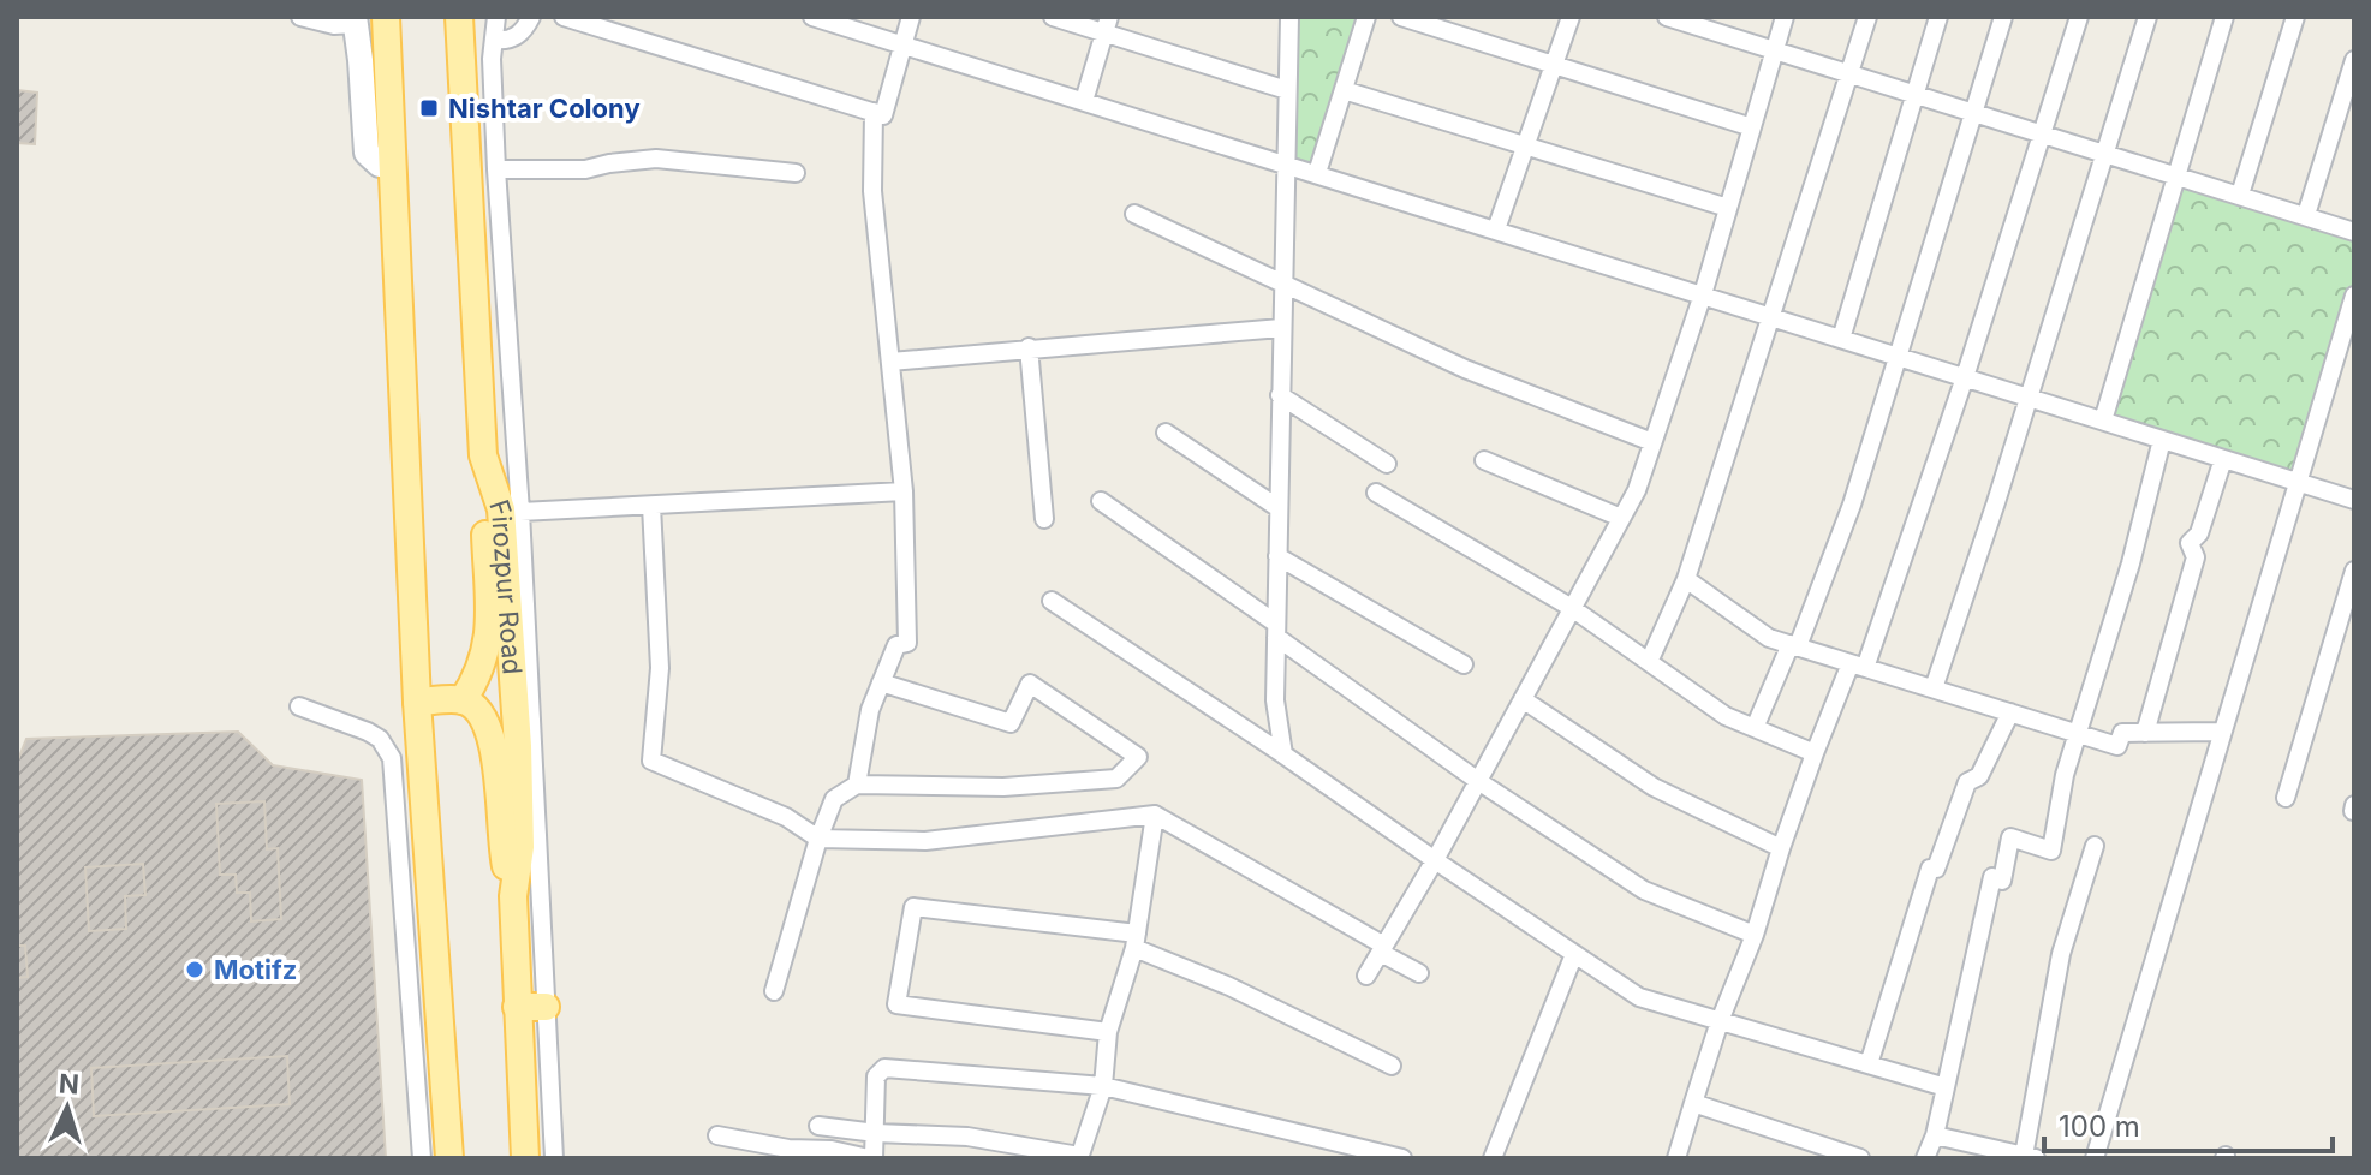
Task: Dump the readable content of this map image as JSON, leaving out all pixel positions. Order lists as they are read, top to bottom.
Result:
{
  "streets": {
    "main road": ["Firozpur Road"]
  },
  "places": {
    "transit": ["Nishtar Colony"],
    "other": ["Motifz"]
  },
  "scale_bar": "100 m",
  "north": "top"
}
